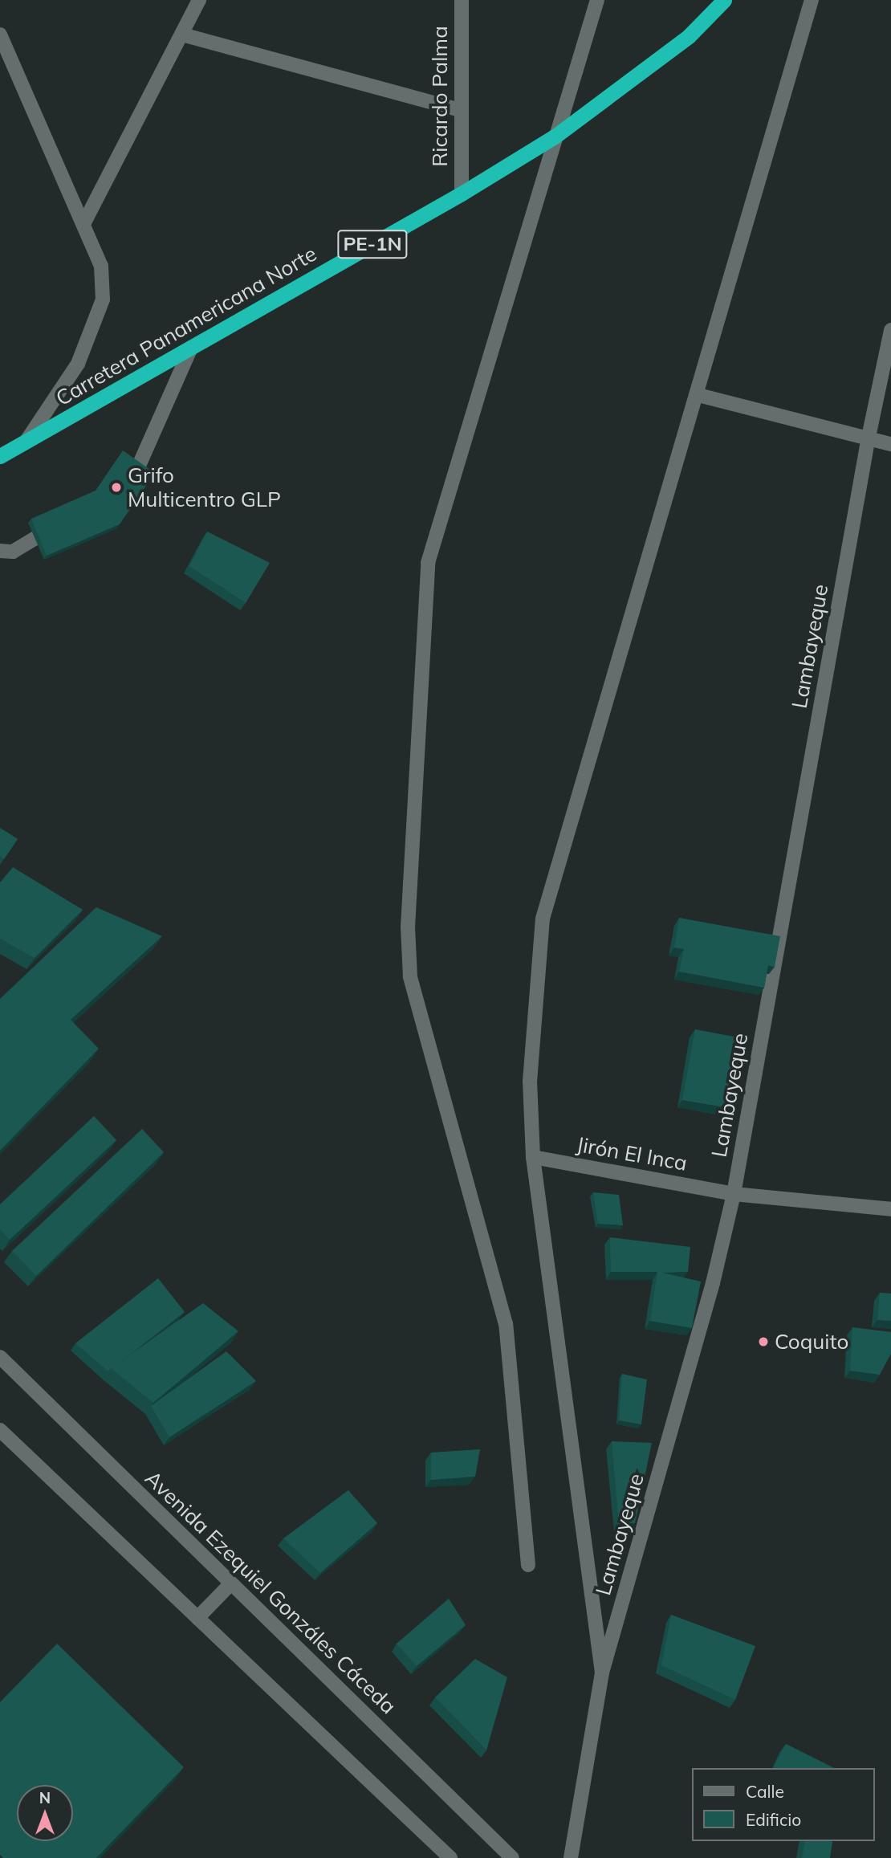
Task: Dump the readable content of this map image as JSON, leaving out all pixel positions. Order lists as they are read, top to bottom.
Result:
{
  "streets": {
    "highway": ["PE-1N", "Carretera Panamericana Norte"],
    "street": [
      "Ricardo Palma",
      "Lambayeque",
      "Jirón El Inca",
      "Avenida Ezequiel Gonzáles Cáceda"
    ]
  },
  "crossings": [
    ["Ricardo Palma", "Carretera Panamericana Norte"],
    ["Lambayeque", "Jirón El Inca"]
  ],
  "places": ["Grifo Multicentro GLP", "Coquito"],
  "legend": ["Calle", "Edificio"],
  "north": "top"
}
